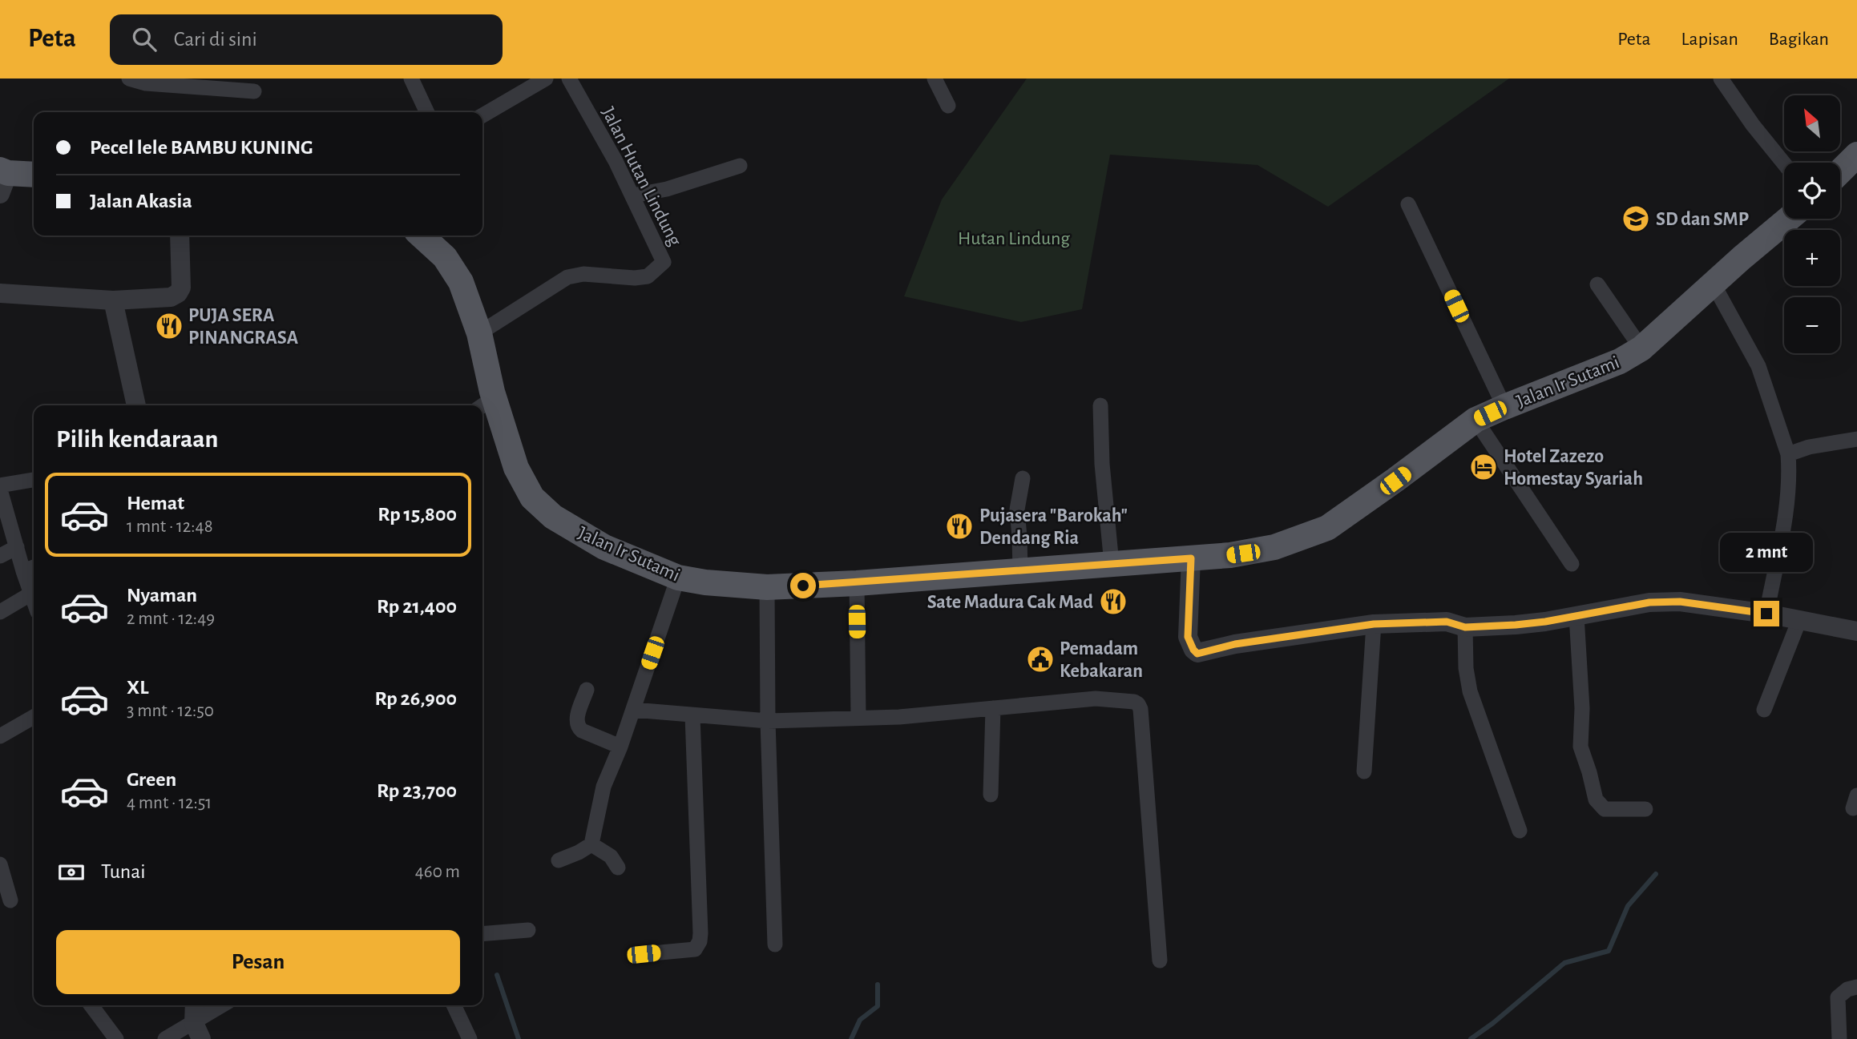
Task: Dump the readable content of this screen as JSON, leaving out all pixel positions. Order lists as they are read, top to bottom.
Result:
{
  "streets": {
    "main road": ["Jalan Ir Sutami"],
    "street": ["Jalan Hutan Lindung"]
  },
  "crossings": [
    ["Jalan Hutan Lindung", "Jalan Ir Sutami"]
  ],
  "parks": ["Hutan Lindung"],
  "places": {
    "school or university": ["SD dan SMP"],
    "restaurant": ["PUJA SERA PINANGRASA", "Pujasera \"Barokah\" Dendang Ria", "Sate Madura Cak Mad"],
    "hotel": ["Hotel Zazezo Homestay Syariah"],
    "public building": ["Pemadam Kebakaran"]
  },
  "north": "top left",
  "page": {
    "header": "Peta",
    "search": "Cari di sini",
    "nav": ["Peta", "Lapisan", "Bagikan"],
    "map_buttons": ["+", "−"],
    "banner": ["Pecel lele BAMBU KUNING", "Jalan Akasia"],
    "heading": "Pilih kendaraan",
    "list": [
      {
        "name": "Hemat",
        "note": "1 mnt · 12:48",
        "value": "Rp 15,800"
      },
      {
        "name": "Nyaman",
        "note": "2 mnt · 12:49",
        "value": "Rp 21,400"
      },
      {
        "name": "XL",
        "note": "3 mnt · 12:50",
        "value": "Rp 26,900"
      },
      {
        "name": "Green",
        "note": "4 mnt · 12:51",
        "value": "Rp 23,700"
      }
    ],
    "bubble": "2 mnt",
    "pay": ["Tunai", "460 m"],
    "buttons": "Pesan"
  }
}
